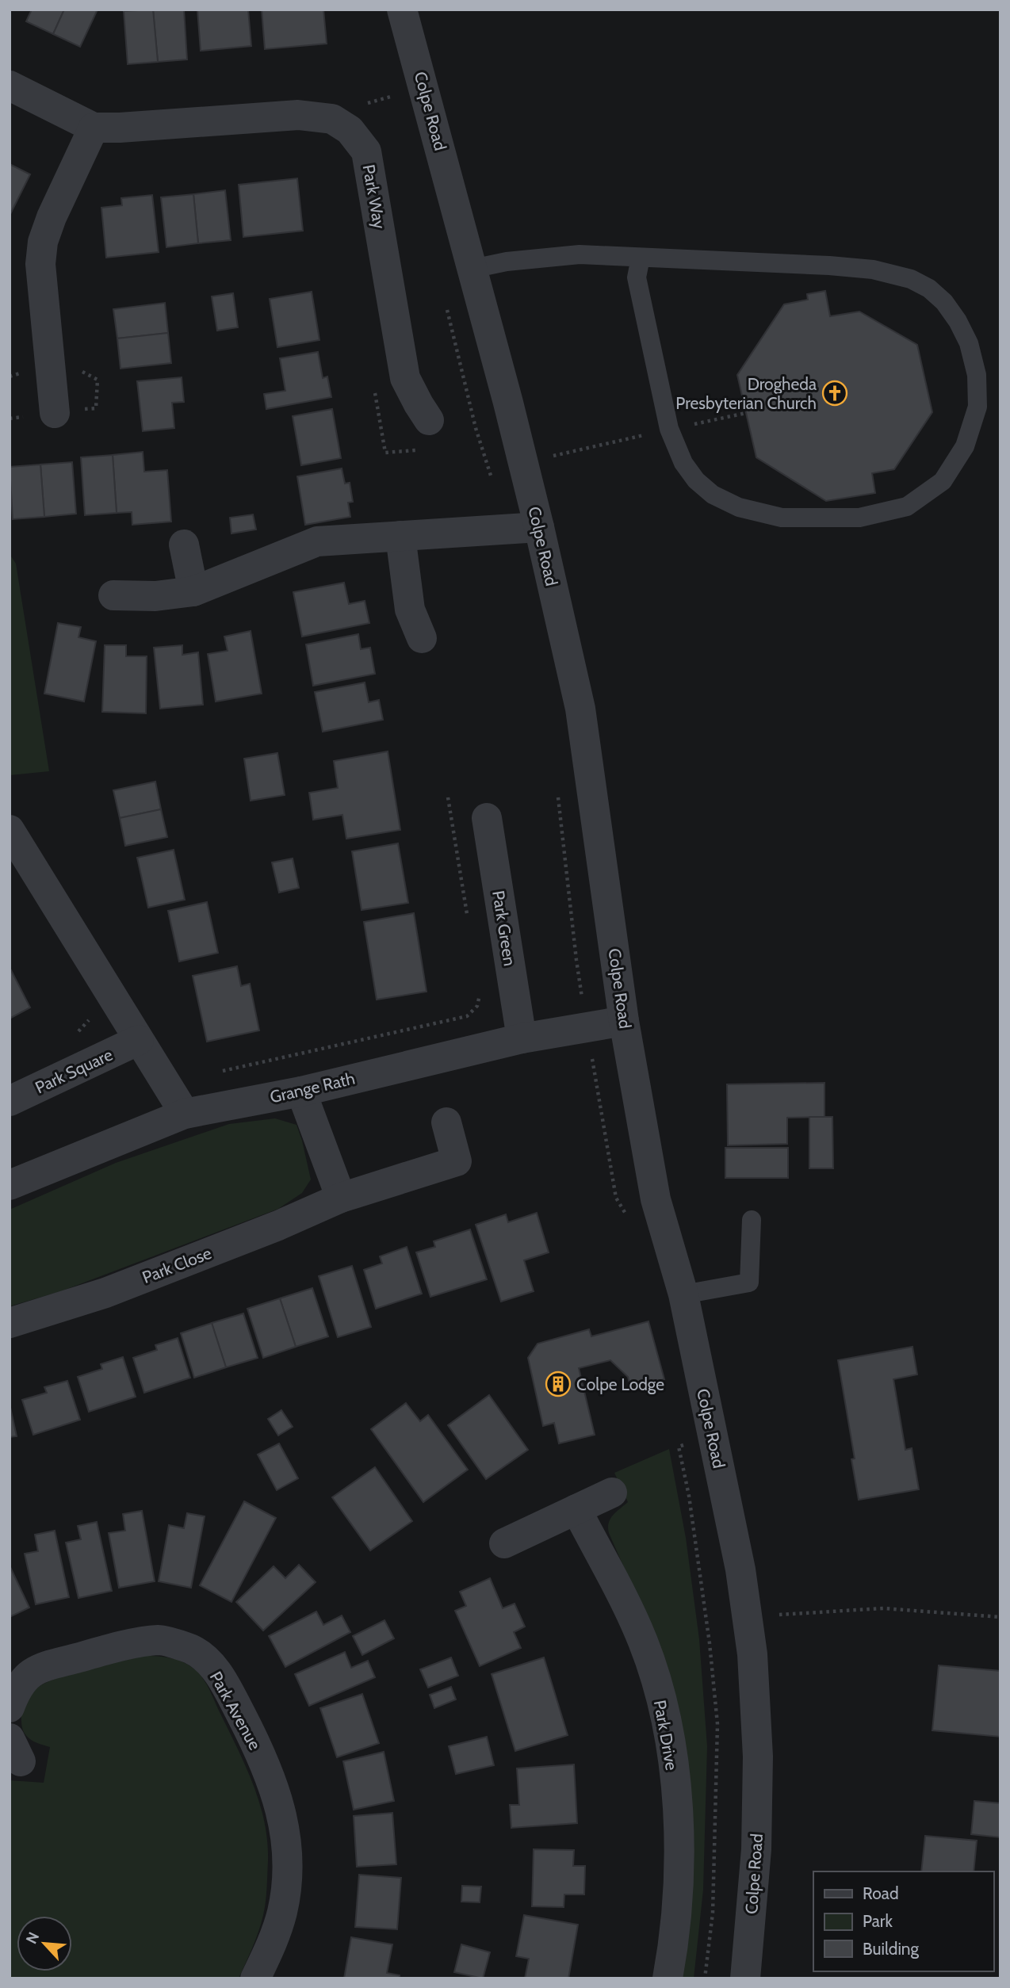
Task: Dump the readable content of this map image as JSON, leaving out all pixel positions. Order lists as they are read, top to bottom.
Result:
{
  "streets": {
    "street": [
      "Colpe Road",
      "Park Way",
      "Park Green",
      "Park Square",
      "Grange Rath",
      "Park Close",
      "Park Avenue",
      "Park Drive"
    ]
  },
  "crossings": [
    ["Colpe Road", "Grange Rath"],
    ["Park Green", "Grange Rath"]
  ],
  "places": {
    "church": ["Drogheda Presbyterian Church"],
    "building": ["Colpe Lodge"]
  },
  "legend": ["Road", "Park", "Building"],
  "north": "top left"
}
